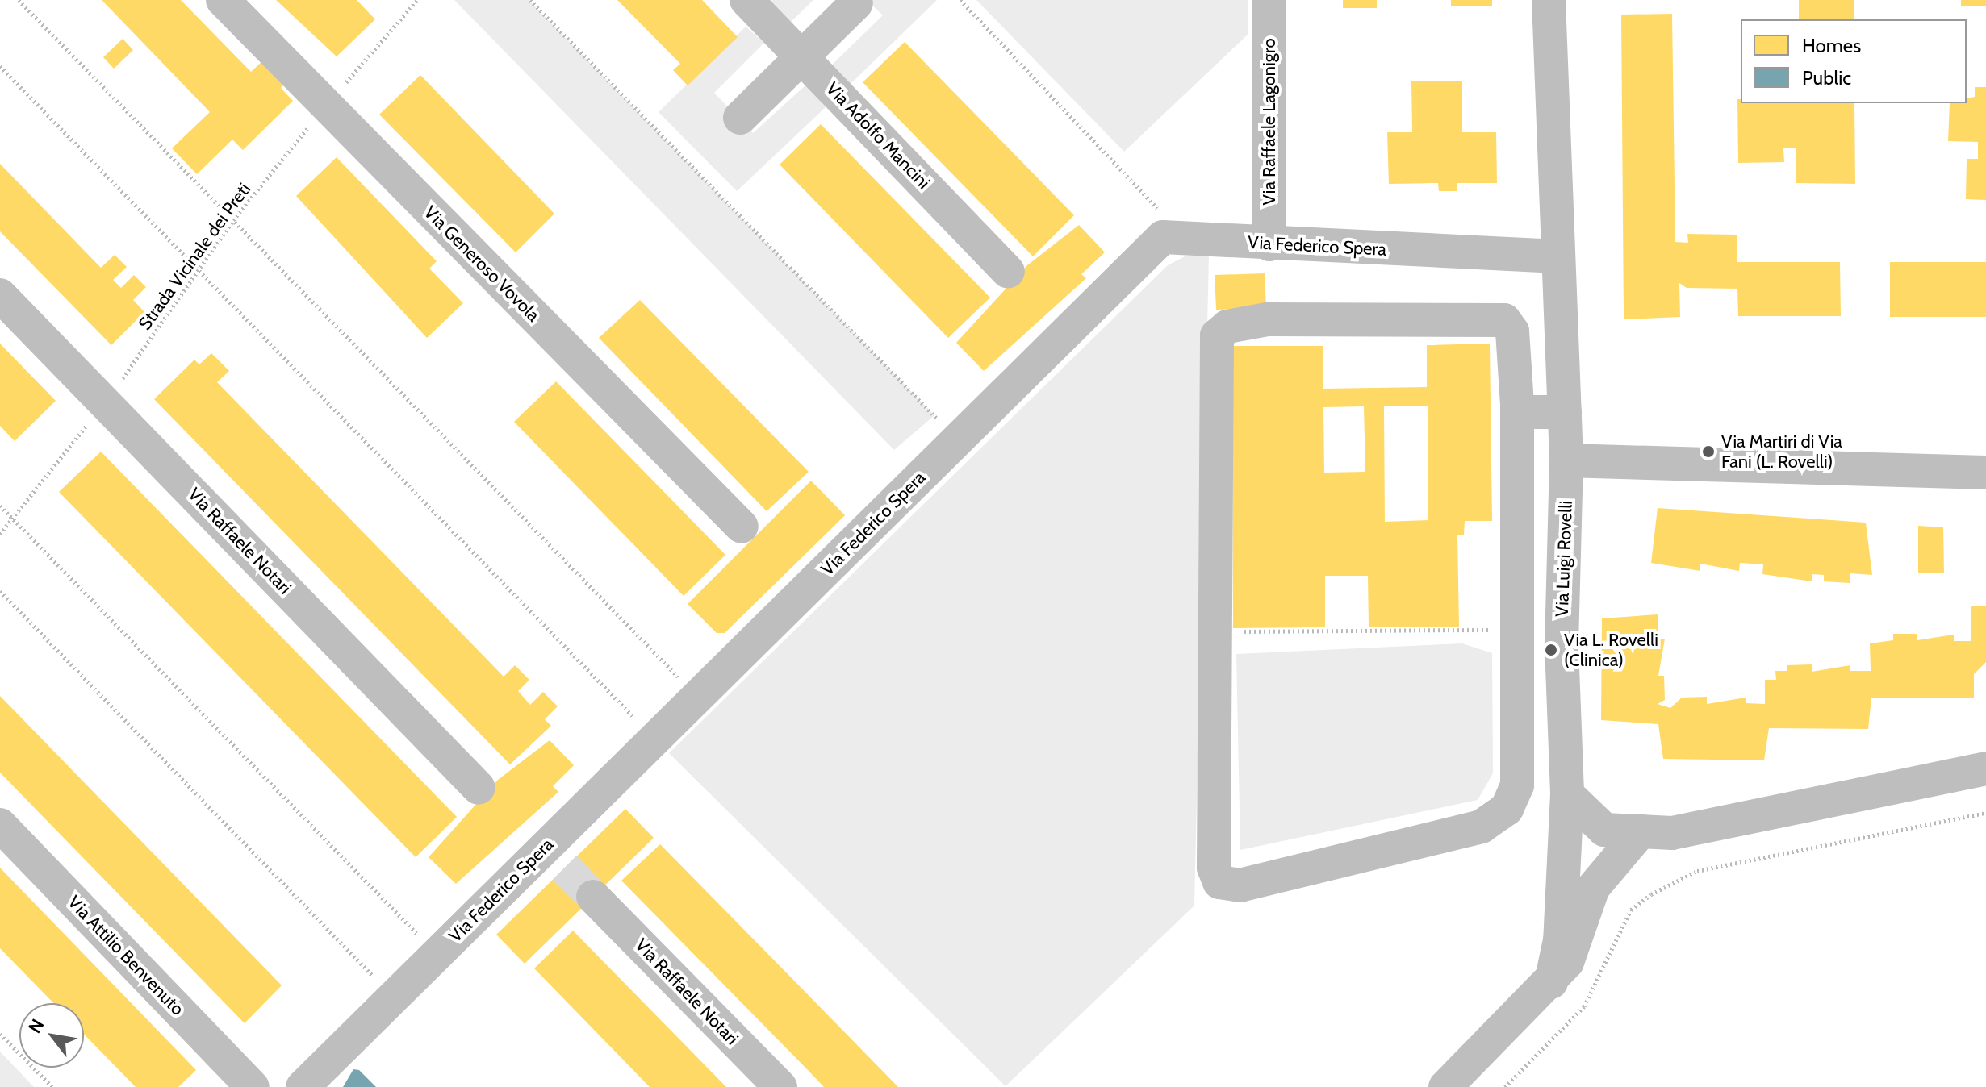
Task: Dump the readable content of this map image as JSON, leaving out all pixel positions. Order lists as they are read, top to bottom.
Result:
{
  "streets": {
    "street": [
      "Via Raffaele Lagonigro",
      "Via Adolfo Mancini",
      "Via Federico Spera",
      "Via Generoso Vovola",
      "Via Raffaele Notari",
      "Via Luigi Rovelli",
      "Via Attilio Benvenuto"
    ],
    "path": ["Strada Vicinale dei Preti"]
  },
  "crossings": [
    ["Via Raffaele Lagonigro", "Via Federico Spera"],
    ["Via Federico Spera", "Via Luigi Rovelli"],
    ["Strada Vicinale dei Preti", "Via Generoso Vovola"],
    ["Strada Vicinale dei Preti", "Via Raffaele Notari"]
  ],
  "places": ["Via Martiri di Via Fani (L. Rovelli)", "Via L. Rovelli (Clinica)"],
  "legend": ["Homes", "Public"],
  "north": "top left"
}
